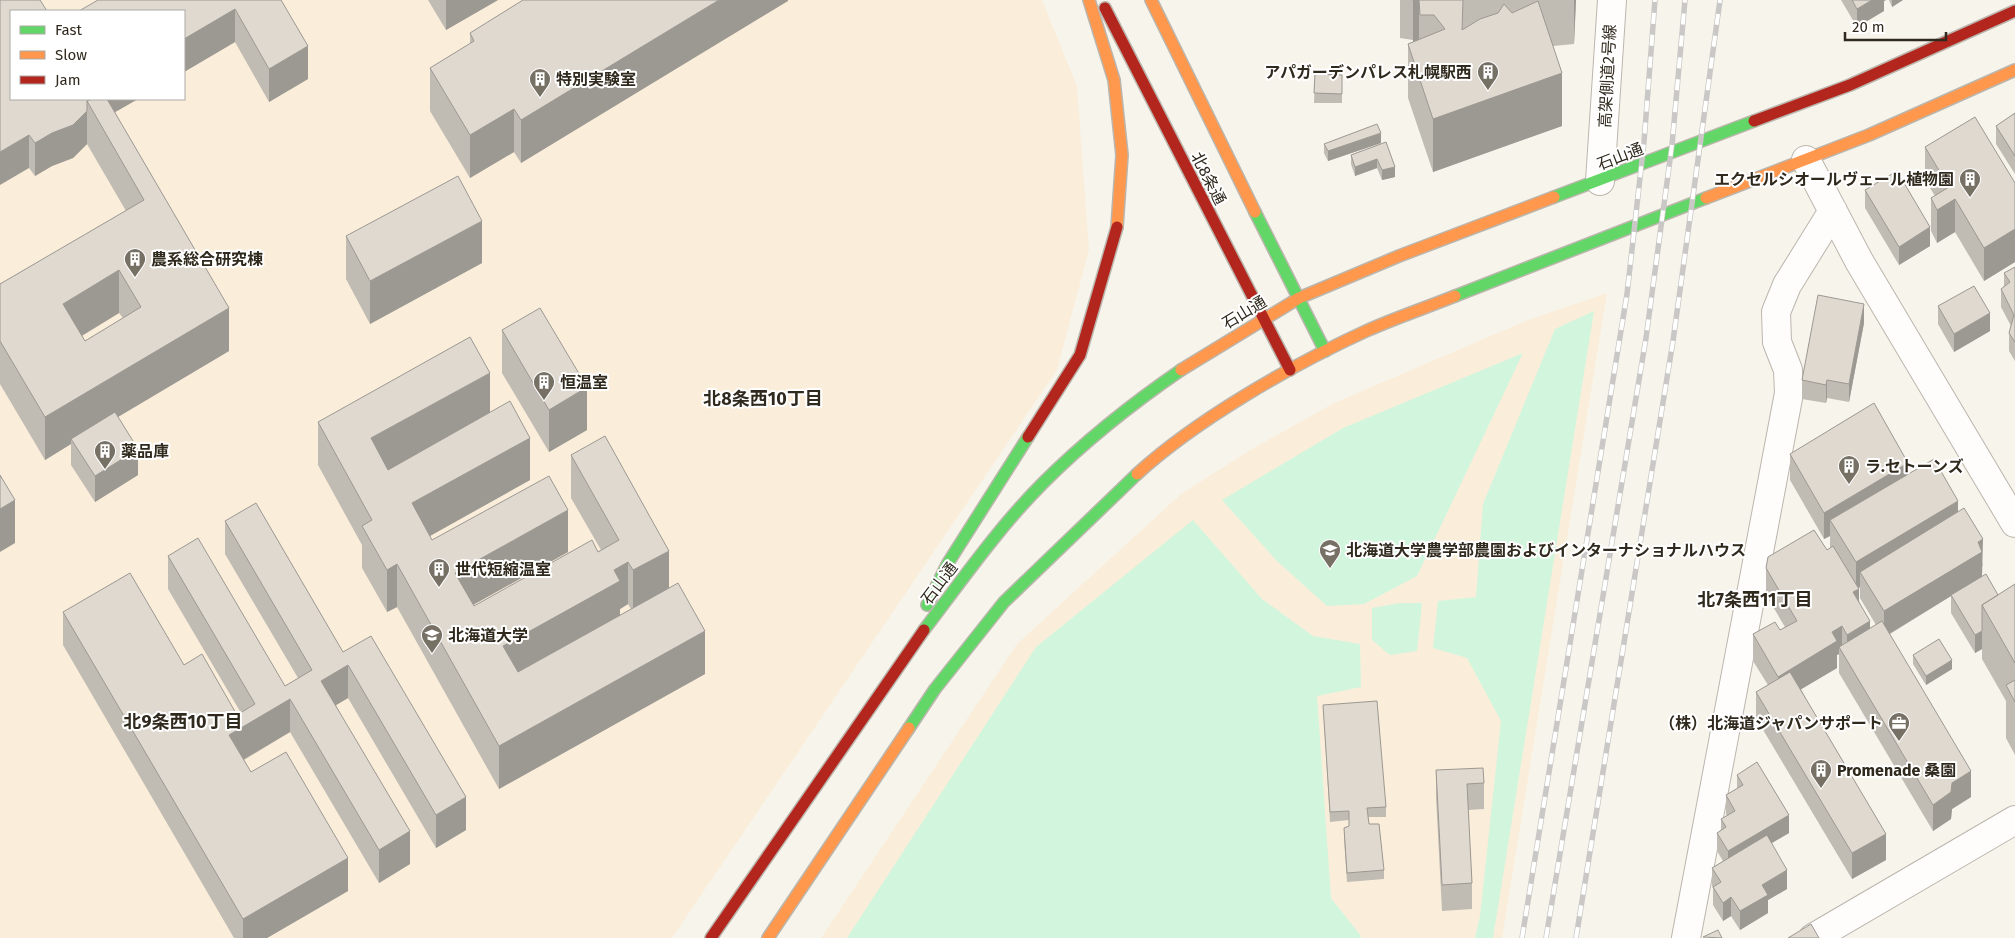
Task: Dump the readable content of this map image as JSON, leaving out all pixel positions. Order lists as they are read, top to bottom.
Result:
{
  "streets": {
    "main road": ["石山通", "北8条通"],
    "street": ["高架側道2号線"]
  },
  "crossings": [
    ["高架側道2号線", "石山通"],
    ["石山通", "北8条通"]
  ],
  "districts": ["北8条西10丁目", "北7条西11丁目", "北9条西10丁目"],
  "places": {
    "building": [
      "アパガーデンパレス札幌駅西",
      "特別実験室",
      "エクセルシオールヴェール植物園",
      "農系総合研究棟",
      "恒温室",
      "薬品庫",
      "ラ.セトーンズ",
      "世代短縮温室",
      "Promenade 桑園"
    ],
    "school or university": ["北海道大学農学部農園およびインターナショナルハウス", "北海道大学"],
    "office": ["（株）北海道ジャパンサポート"]
  },
  "legend": ["Fast", "Slow", "Jam"],
  "scale_bar": "20 m"
}
